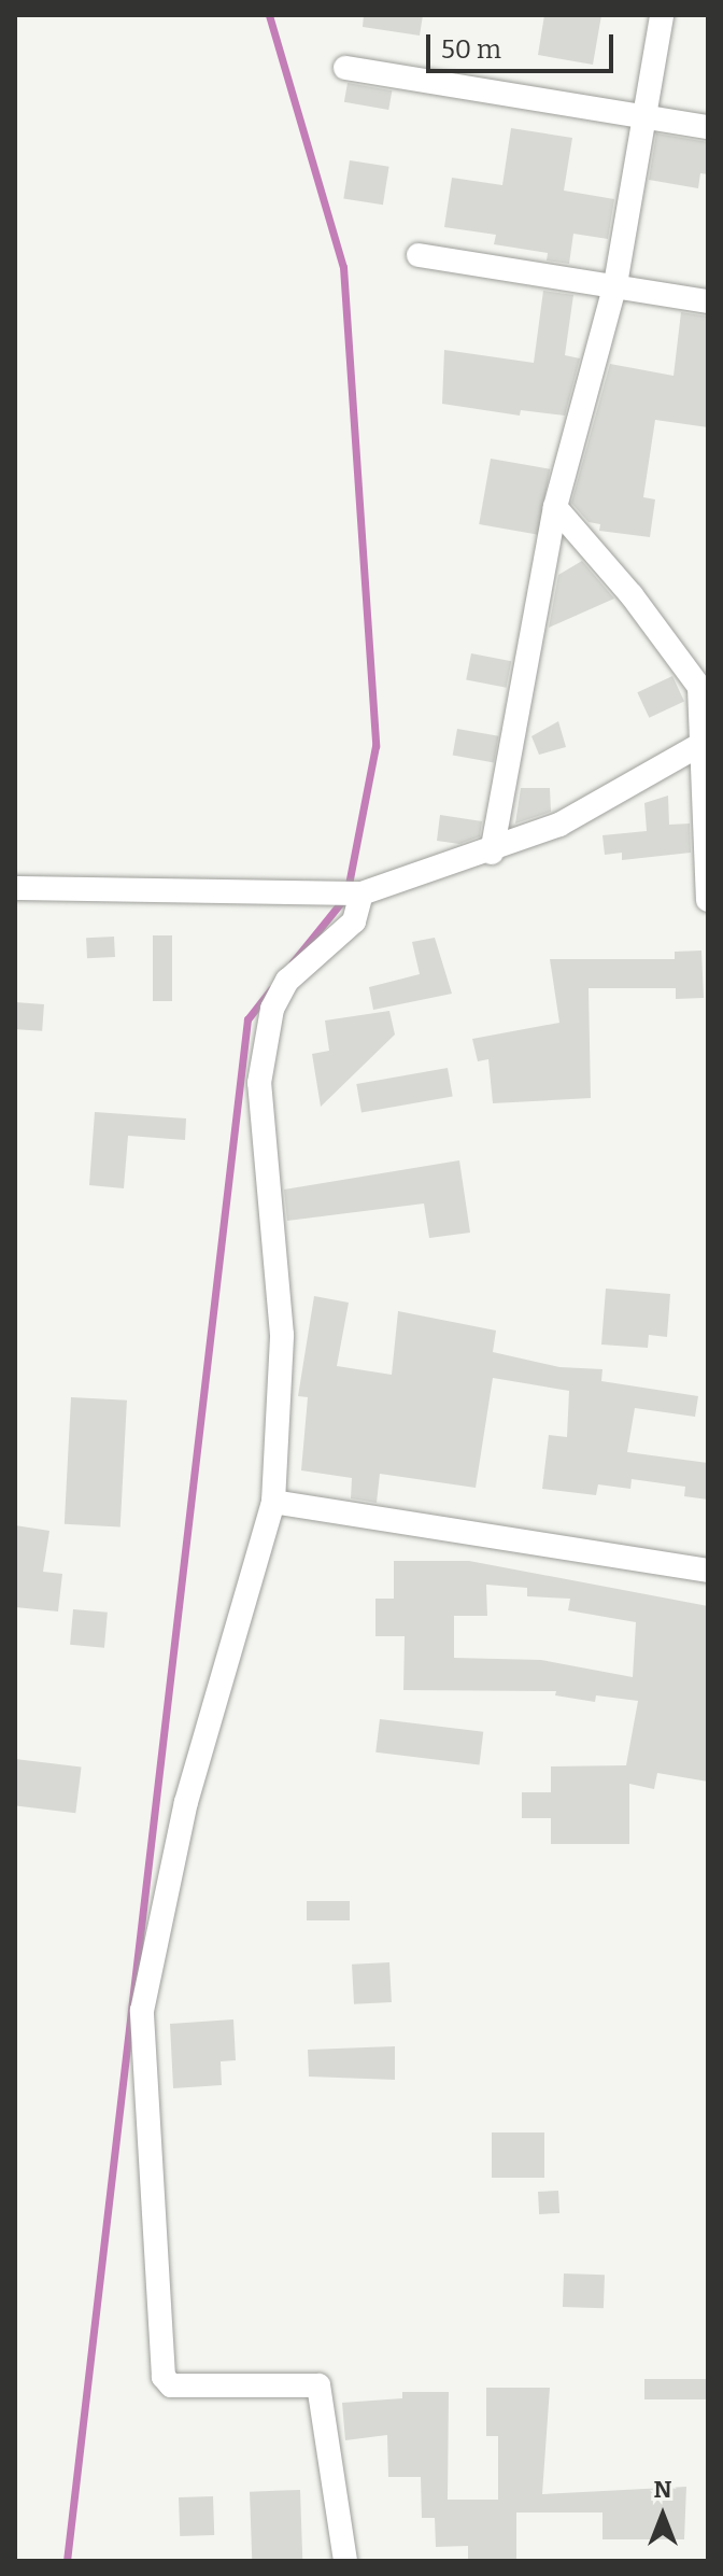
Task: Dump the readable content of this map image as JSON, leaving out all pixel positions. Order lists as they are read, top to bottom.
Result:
{
  "scale_bar": "50 m",
  "north": "top"
}
